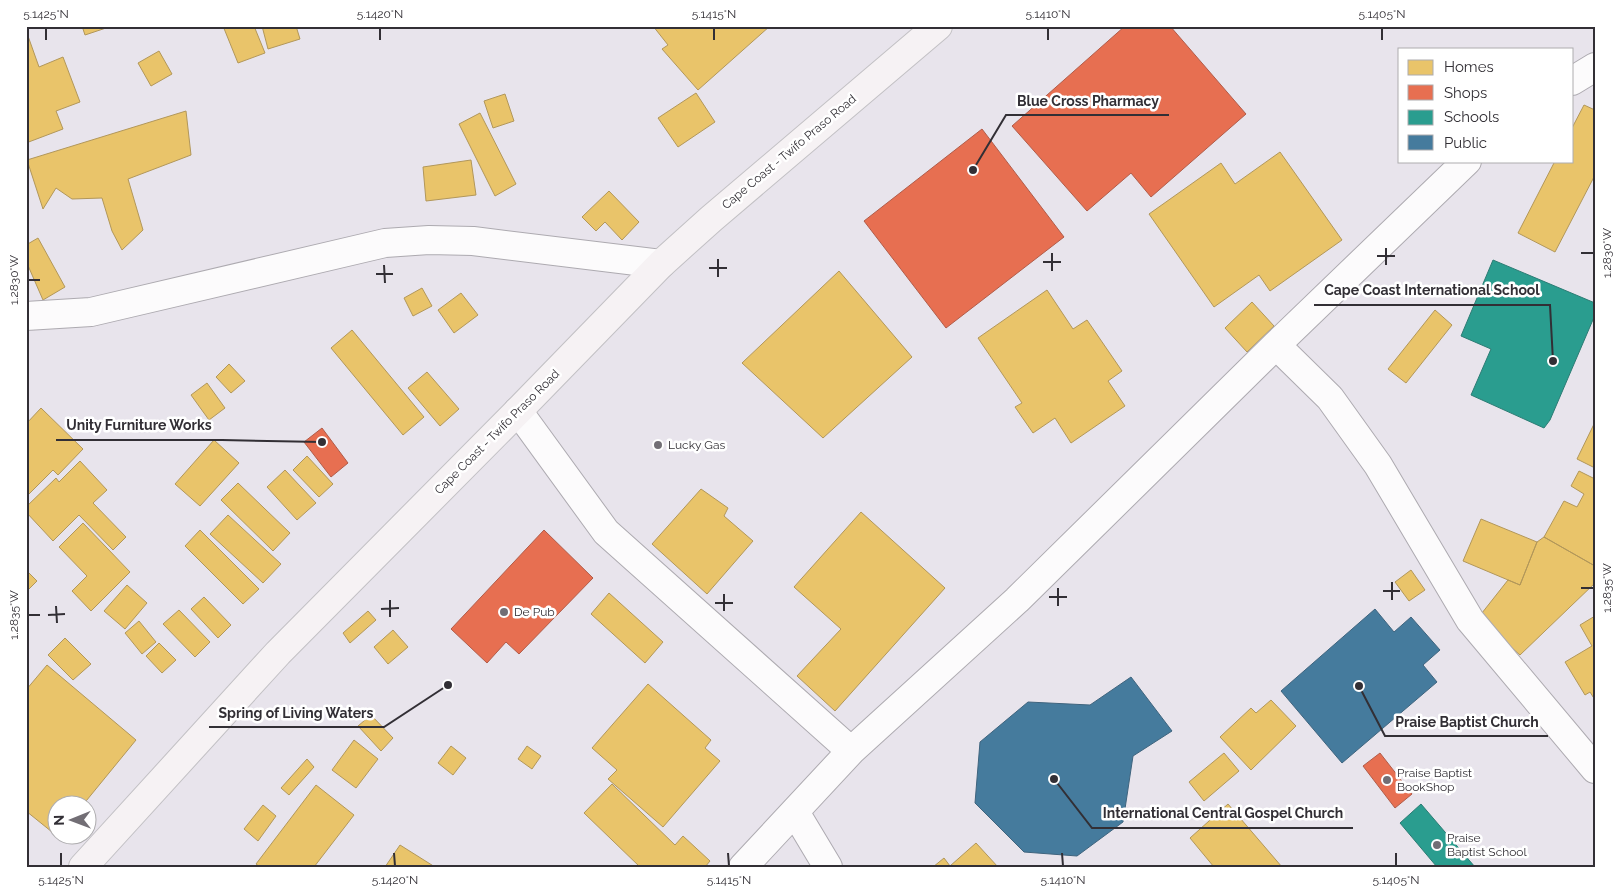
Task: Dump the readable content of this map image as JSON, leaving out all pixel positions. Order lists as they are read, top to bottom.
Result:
{
  "streets": {
    "main road": ["Cape Coast - Twifo Praso Road"]
  },
  "places": [
    "Blue Cross Pharmacy",
    "Cape Coast International School",
    "Unity Furniture Works",
    "Lucky Gas",
    "De Pub",
    "Spring of Living Waters",
    "Praise Baptist Church",
    "International Central Gospel Church",
    "Praise Baptist BookShop",
    "Praise Baptist School"
  ],
  "legend": [
    "Homes",
    "Shops",
    "Schools",
    "Public"
  ],
  "north": "left",
  "coordinates": [
    "5.1425°N",
    "5.1420°N",
    "5.1415°N",
    "5.1410°N",
    "5.1405°N",
    "1.2830°W",
    "1.2835°W"
  ]
}
